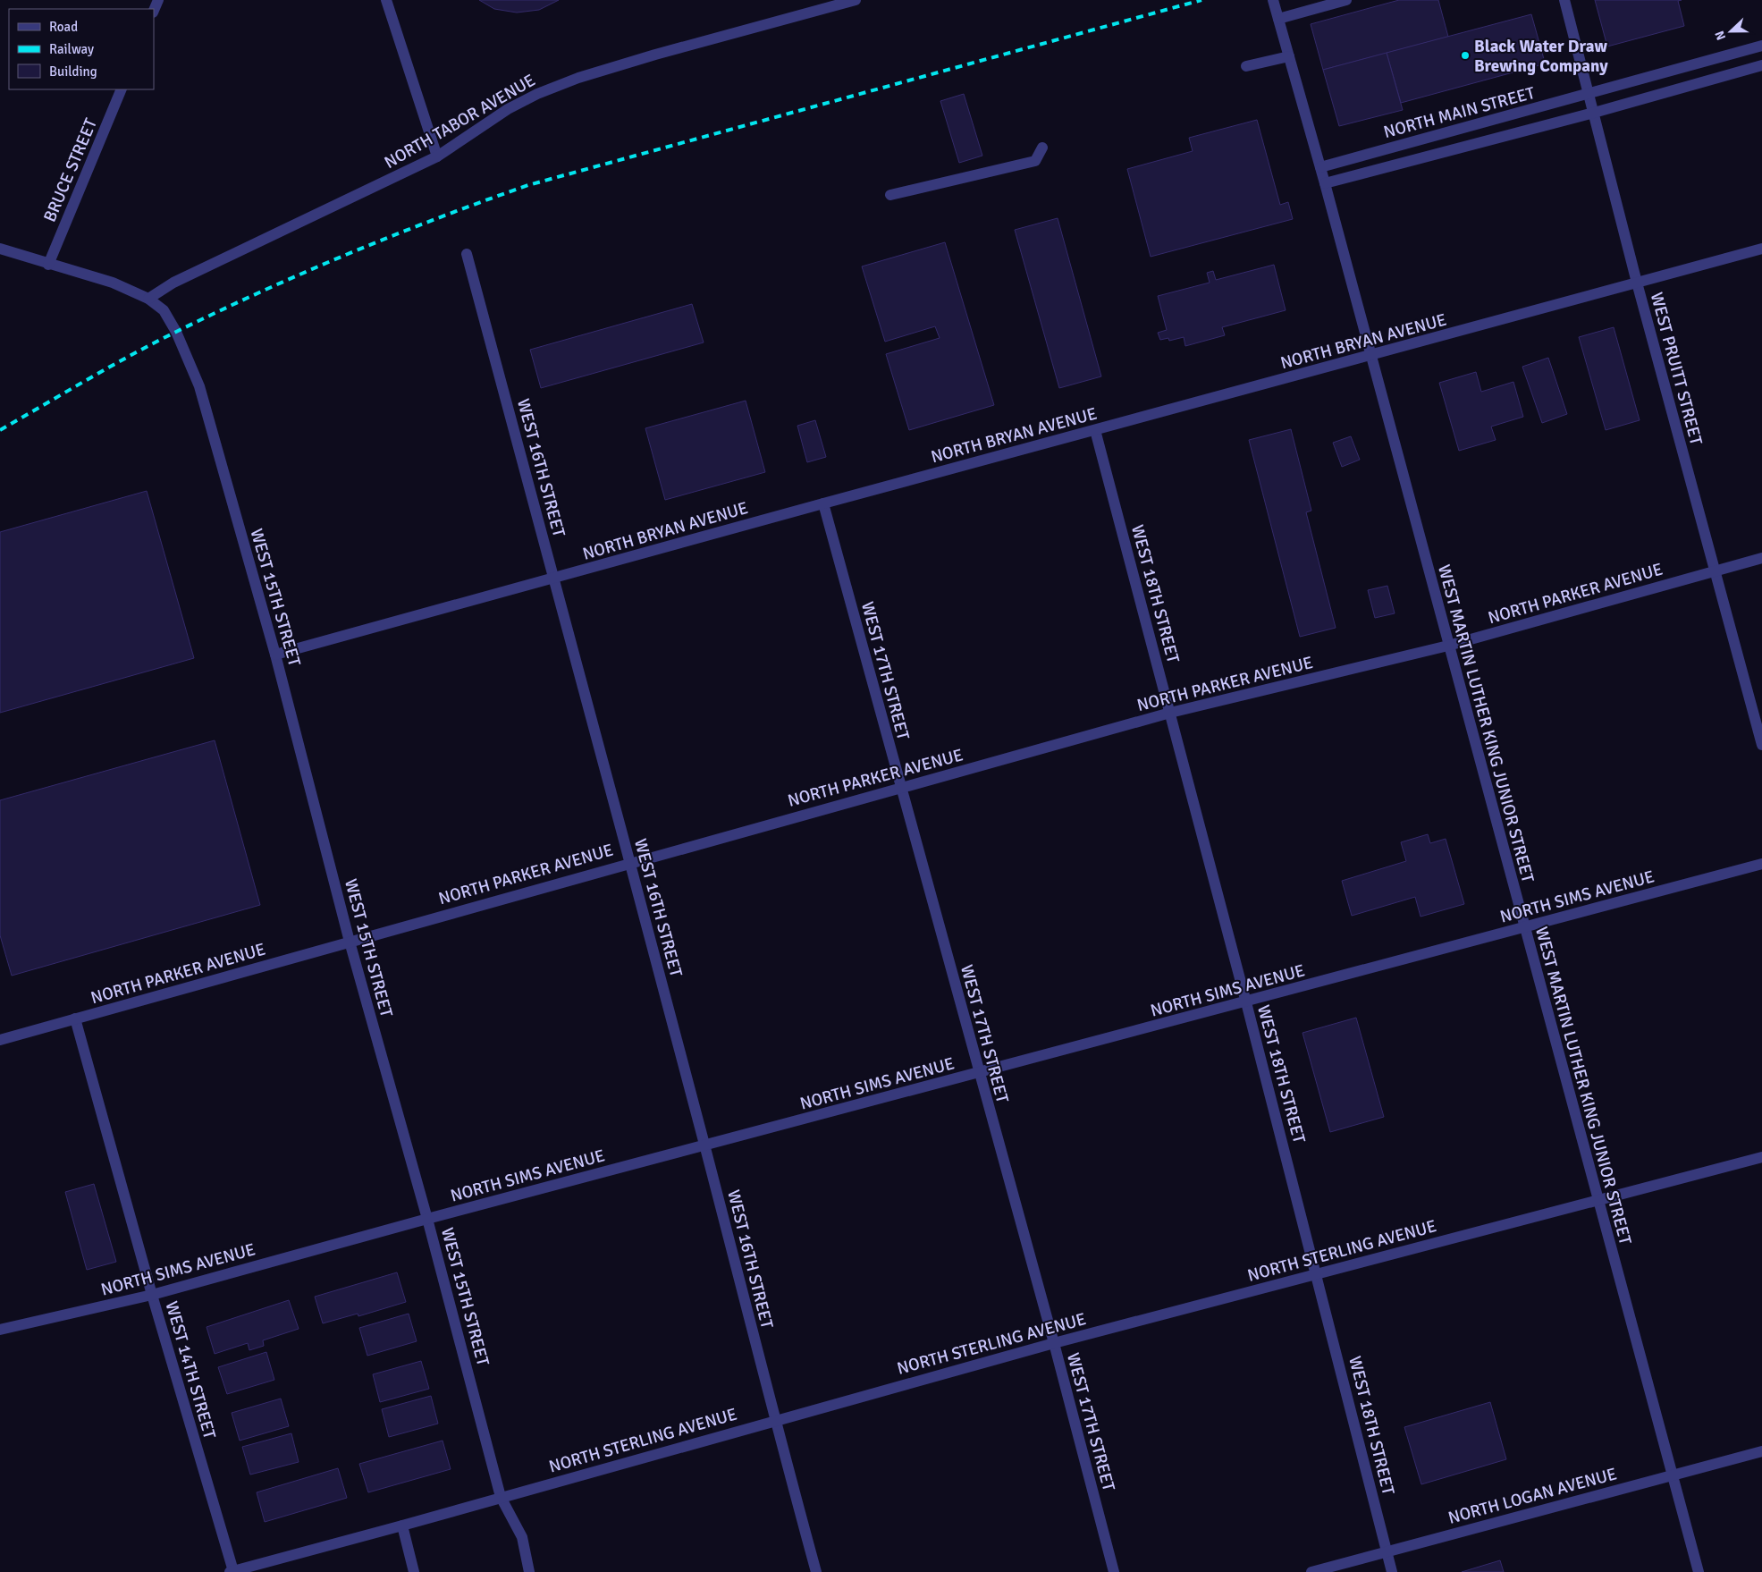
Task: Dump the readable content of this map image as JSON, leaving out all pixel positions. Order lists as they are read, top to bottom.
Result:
{
  "streets": {
    "street": [
      "NORTH MAIN STREET",
      "NORTH TABOR AVENUE",
      "BRUCE STREET",
      "NORTH BRYAN AVENUE",
      "WEST PRUITT STREET",
      "WEST 16TH STREET",
      "NORTH PARKER AVENUE",
      "WEST 18TH STREET",
      "WEST 15TH STREET",
      "WEST 17TH STREET",
      "WEST MARTIN LUTHER KING JUNIOR STREET",
      "NORTH SIMS AVENUE",
      "NORTH STERLING AVENUE",
      "WEST 14TH STREET",
      "NORTH LOGAN AVENUE"
    ]
  },
  "crossings": [
    ["NORTH MAIN STREET", "WEST PRUITT STREET"],
    ["NORTH MAIN STREET", "WEST MARTIN LUTHER KING JUNIOR STREET"],
    ["NORTH TABOR AVENUE", "WEST 15TH STREET"],
    ["BRUCE STREET", "WEST 15TH STREET"],
    ["NORTH BRYAN AVENUE", "WEST PRUITT STREET"],
    ["NORTH BRYAN AVENUE", "WEST 16TH STREET"],
    ["NORTH BRYAN AVENUE", "WEST 18TH STREET"],
    ["NORTH BRYAN AVENUE", "WEST 15TH STREET"],
    ["NORTH BRYAN AVENUE", "WEST 17TH STREET"],
    ["NORTH BRYAN AVENUE", "WEST MARTIN LUTHER KING JUNIOR STREET"],
    ["WEST PRUITT STREET", "NORTH PARKER AVENUE"],
    ["WEST 16TH STREET", "NORTH PARKER AVENUE"],
    ["WEST 16TH STREET", "NORTH SIMS AVENUE"],
    ["WEST 16TH STREET", "NORTH STERLING AVENUE"],
    ["NORTH PARKER AVENUE", "WEST 18TH STREET"],
    ["NORTH PARKER AVENUE", "WEST 15TH STREET"],
    ["NORTH PARKER AVENUE", "WEST 17TH STREET"],
    ["NORTH PARKER AVENUE", "WEST MARTIN LUTHER KING JUNIOR STREET"],
    ["NORTH PARKER AVENUE", "WEST 14TH STREET"],
    ["WEST 18TH STREET", "NORTH SIMS AVENUE"],
    ["WEST 18TH STREET", "NORTH STERLING AVENUE"],
    ["WEST 18TH STREET", "NORTH LOGAN AVENUE"],
    ["WEST 15TH STREET", "NORTH SIMS AVENUE"],
    ["WEST 15TH STREET", "NORTH STERLING AVENUE"],
    ["WEST 17TH STREET", "NORTH SIMS AVENUE"],
    ["WEST 17TH STREET", "NORTH STERLING AVENUE"],
    ["WEST MARTIN LUTHER KING JUNIOR STREET", "NORTH SIMS AVENUE"],
    ["WEST MARTIN LUTHER KING JUNIOR STREET", "NORTH STERLING AVENUE"],
    ["WEST MARTIN LUTHER KING JUNIOR STREET", "NORTH LOGAN AVENUE"],
    ["NORTH SIMS AVENUE", "WEST 14TH STREET"],
    ["NORTH STERLING AVENUE", "WEST 14TH STREET"]
  ],
  "places": ["Black Water Draw Brewing Company"],
  "legend": ["Road", "Railway", "Building"],
  "north": "left"
}
